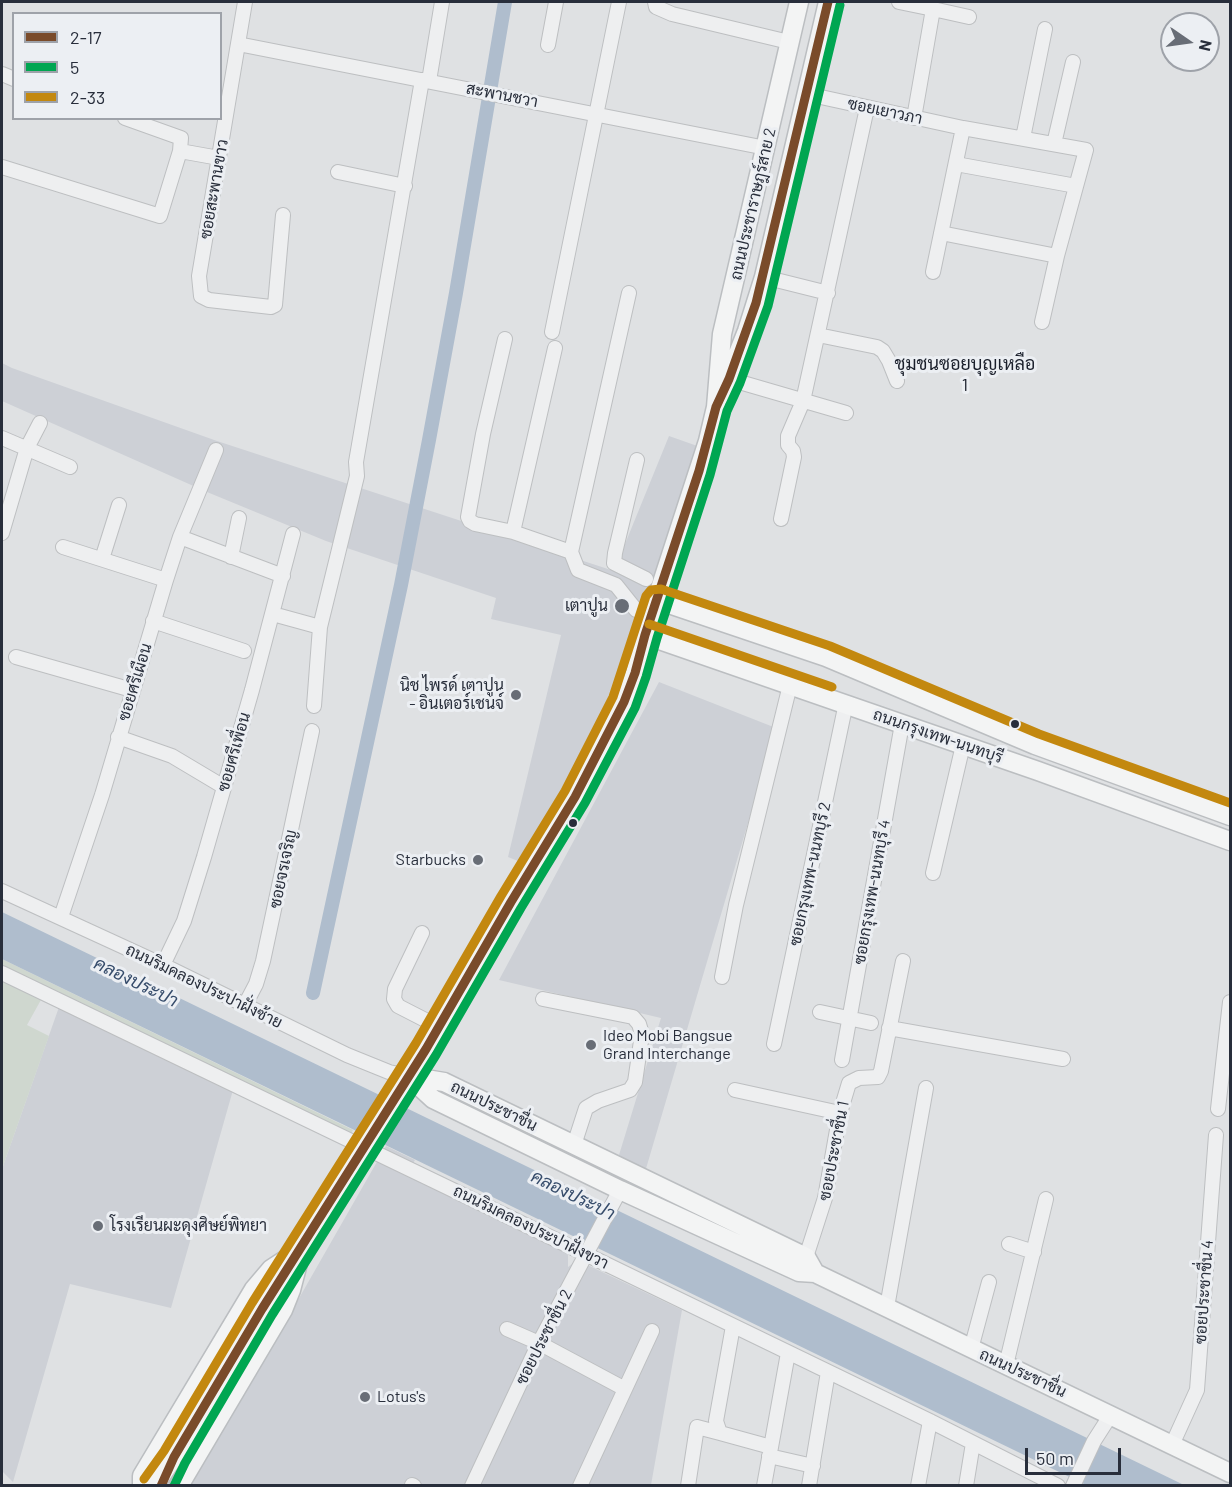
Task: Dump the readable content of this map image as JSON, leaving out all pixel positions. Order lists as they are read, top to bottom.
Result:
{
  "streets": {
    "main road": ["ถนนประชาราษฎร์สาย 2", "ถนนกรุงเทพ-นนทบุรี", "ถนนประชาชื่น"],
    "street": [
      "สะพานชวา",
      "ซอยเยาวภา",
      "ซอยสะพานขาว",
      "ซอยศรีเผือน",
      "ซอยศรีเพื่อน",
      "ซอยจรเจริญ",
      "ซอยกรุงเทพ-นนทบุรี 2",
      "ซอยกรุงเทพ-นนทบุรี 4",
      "ถนนริมคลองประปาฝั่งซ้าย",
      "ซอยประชาชื่น 1",
      "ถนนริมคลองประปาฝั่งขวา",
      "ซอยประชาชื่น 4",
      "ซอยประชาชื่น 2"
    ]
  },
  "crossings": [
    ["สะพานชวา", "ซอยสะพานขาว"],
    ["สะพานชวา", "ถนนประชาราษฎร์สาย 2"],
    ["ซอยเยาวภา", "ถนนประชาราษฎร์สาย 2"],
    ["ถนนประชาราษฎร์สาย 2", "ถนนกรุงเทพ-นนทบุรี"],
    ["ถนนประชาราษฎร์สาย 2", "ถนนริมคลองประปาฝั่งซ้าย"],
    ["ถนนประชาราษฎร์สาย 2", "ถนนประชาชื่น"],
    ["ถนนประชาราษฎร์สาย 2", "ถนนริมคลองประปาฝั่งขวา"],
    ["ซอยศรีเผือน", "ถนนริมคลองประปาฝั่งซ้าย"],
    ["ถนนกรุงเทพ-นนทบุรี", "ซอยกรุงเทพ-นนทบุรี 2"],
    ["ถนนกรุงเทพ-นนทบุรี", "ซอยกรุงเทพ-นนทบุรี 4"],
    ["ซอยศรีเพื่อน", "ถนนริมคลองประปาฝั่งซ้าย"],
    ["ซอยจรเจริญ", "ถนนริมคลองประปาฝั่งซ้าย"],
    ["ถนนริมคลองประปาฝั่งซ้าย", "ถนนประชาชื่น"],
    ["ถนนประชาชื่น", "ซอยประชาชื่น 1"],
    ["ถนนประชาชื่น", "ซอยประชาชื่น 4"],
    ["ถนนประชาชื่น", "ซอยประชาชื่น 2"],
    ["ถนนริมคลองประปาฝั่งขวา", "ซอยประชาชื่น 2"]
  ],
  "districts": ["ชุมชนซอยบุญเหลือ 1"],
  "water": ["คลองประปา"],
  "places": [
    "เตาปูน",
    "นิช ไพรด์ เตาปูน - อินเตอร์เชนจ์",
    "Starbucks",
    "Ideo Mobi Bangsue Grand Interchange",
    "โรงเรียนผะดุงศิษย์พิทยา",
    "Lotus's"
  ],
  "lines": ["transit line 2-17", "transit line 5", "transit line 2-33"],
  "legend": ["2-17", "5", "2-33"],
  "scale_bar": "50 m",
  "north": "right"
}
